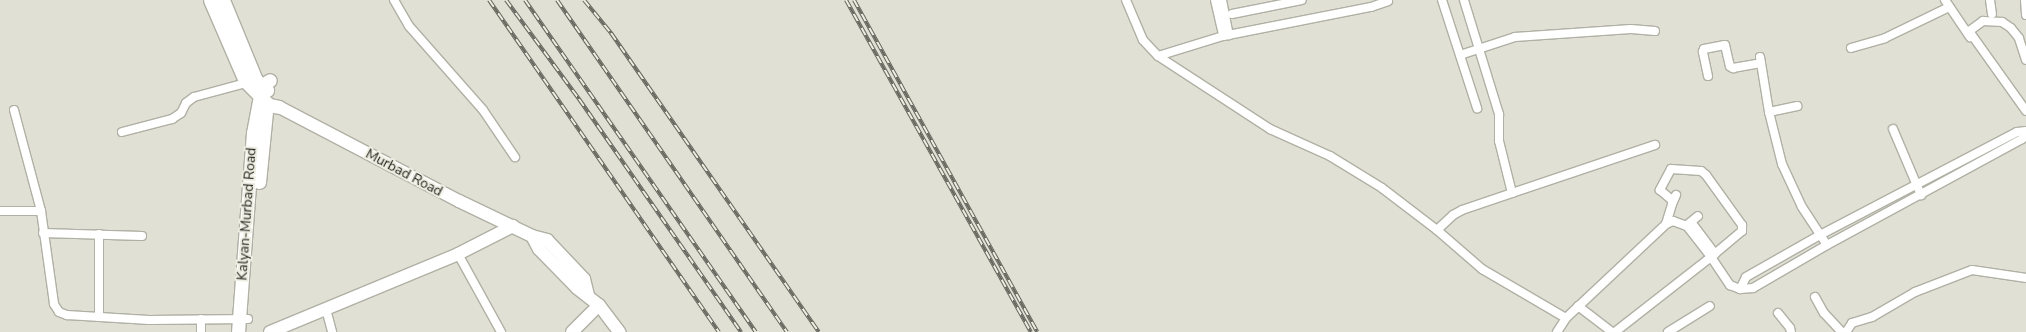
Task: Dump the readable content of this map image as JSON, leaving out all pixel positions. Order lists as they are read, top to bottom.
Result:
{
  "streets": {
    "main road": ["Kalyan-Murbad Road"],
    "street": ["Murbad Road"]
  },
  "crossings": [
    ["Murbad Road", "Kalyan-Murbad Road"]
  ]
}
